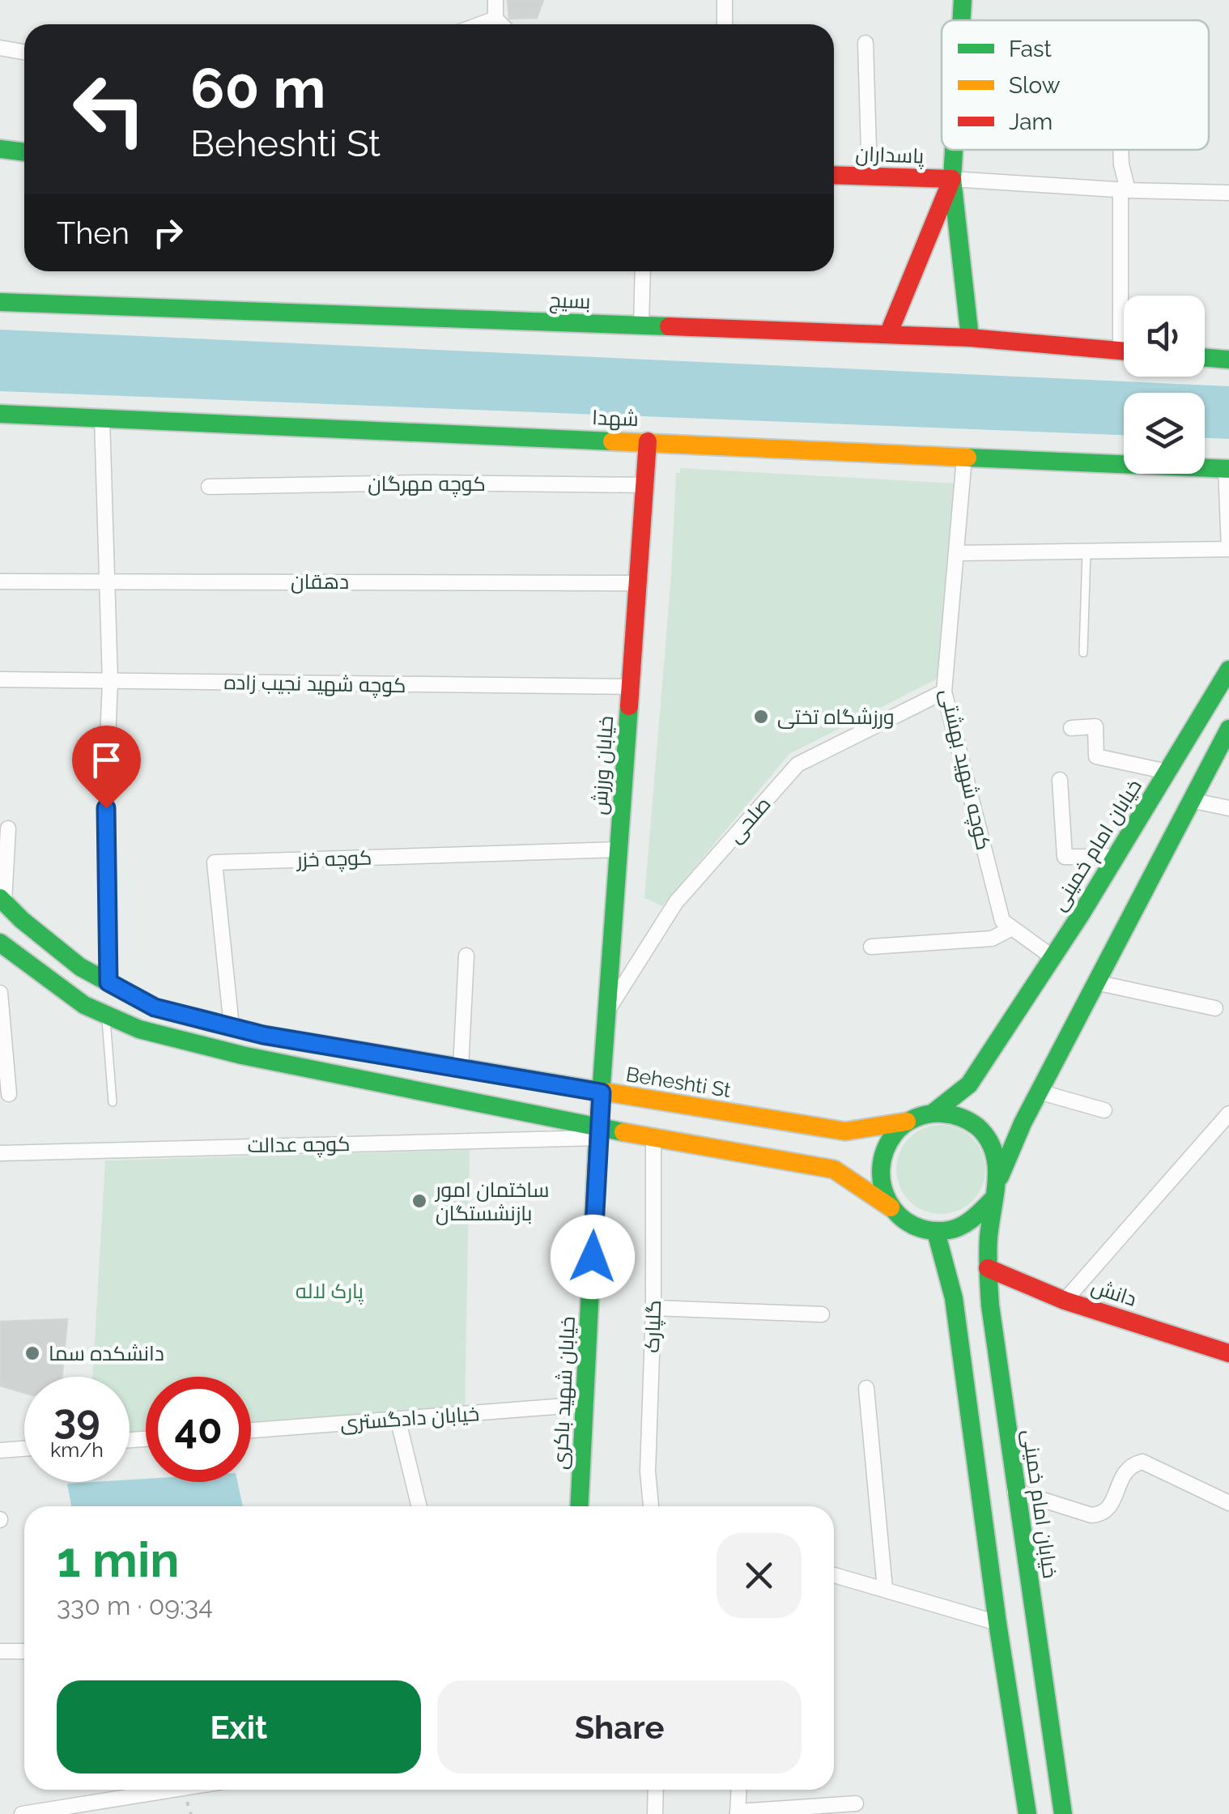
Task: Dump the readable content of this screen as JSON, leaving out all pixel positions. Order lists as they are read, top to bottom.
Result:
{
  "streets": {
    "main road": [
      "پاسداران",
      "بسیج",
      "شهدا",
      "خیابان ورزش",
      "خیابان امام خمینی",
      "Beheshti St",
      "دانش",
      "خیابان شهید باکری"
    ],
    "street": [
      "کوچه مهرگان",
      "دهقان",
      "کوچه شهید نجیب زاده",
      "کوچه شهید بهشتی",
      "صلحی",
      "کوچه خزر",
      "کوچه عدالت",
      "گلپارک",
      "خیابان دادگستری"
    ]
  },
  "crossings": [
    ["شهدا", "خیابان ورزش"],
    ["شهدا", "کوچه شهید بهشتی"],
    ["کوچه مهرگان", "خیابان ورزش"],
    ["دهقان", "خیابان ورزش"],
    ["کوچه شهید نجیب زاده", "خیابان ورزش"],
    ["خیابان ورزش", "صلحی"],
    ["خیابان ورزش", "کوچه خزر"],
    ["خیابان ورزش", "Beheshti St"],
    ["خیابان ورزش", "خیابان شهید باکری"],
    ["کوچه شهید بهشتی", "صلحی"],
    ["کوچه شهید بهشتی", "خیابان امام خمینی"],
    ["خیابان امام خمینی", "Beheshti St"],
    ["خیابان امام خمینی", "دانش"],
    ["کوچه خزر", "Beheshti St"],
    ["Beheshti St", "خیابان شهید باکری"],
    ["کوچه عدالت", "خیابان شهید باکری"],
    ["خیابان شهید باکری", "خیابان دادگستری"]
  ],
  "parks": ["پارک لاله"],
  "places": ["ورزشگاه تختی", "ساختمان امور بازنشستگان", "دانشکده سما"],
  "legend": ["Fast", "Slow", "Jam"],
  "page": {
    "turn": ["60 m", "Beheshti St"],
    "then": "Then",
    "speed": "39 km/h",
    "limit": "40",
    "heading": ["1 min", "330 m · 09:34"],
    "buttons": ["Exit", "Share"]
  }
}
